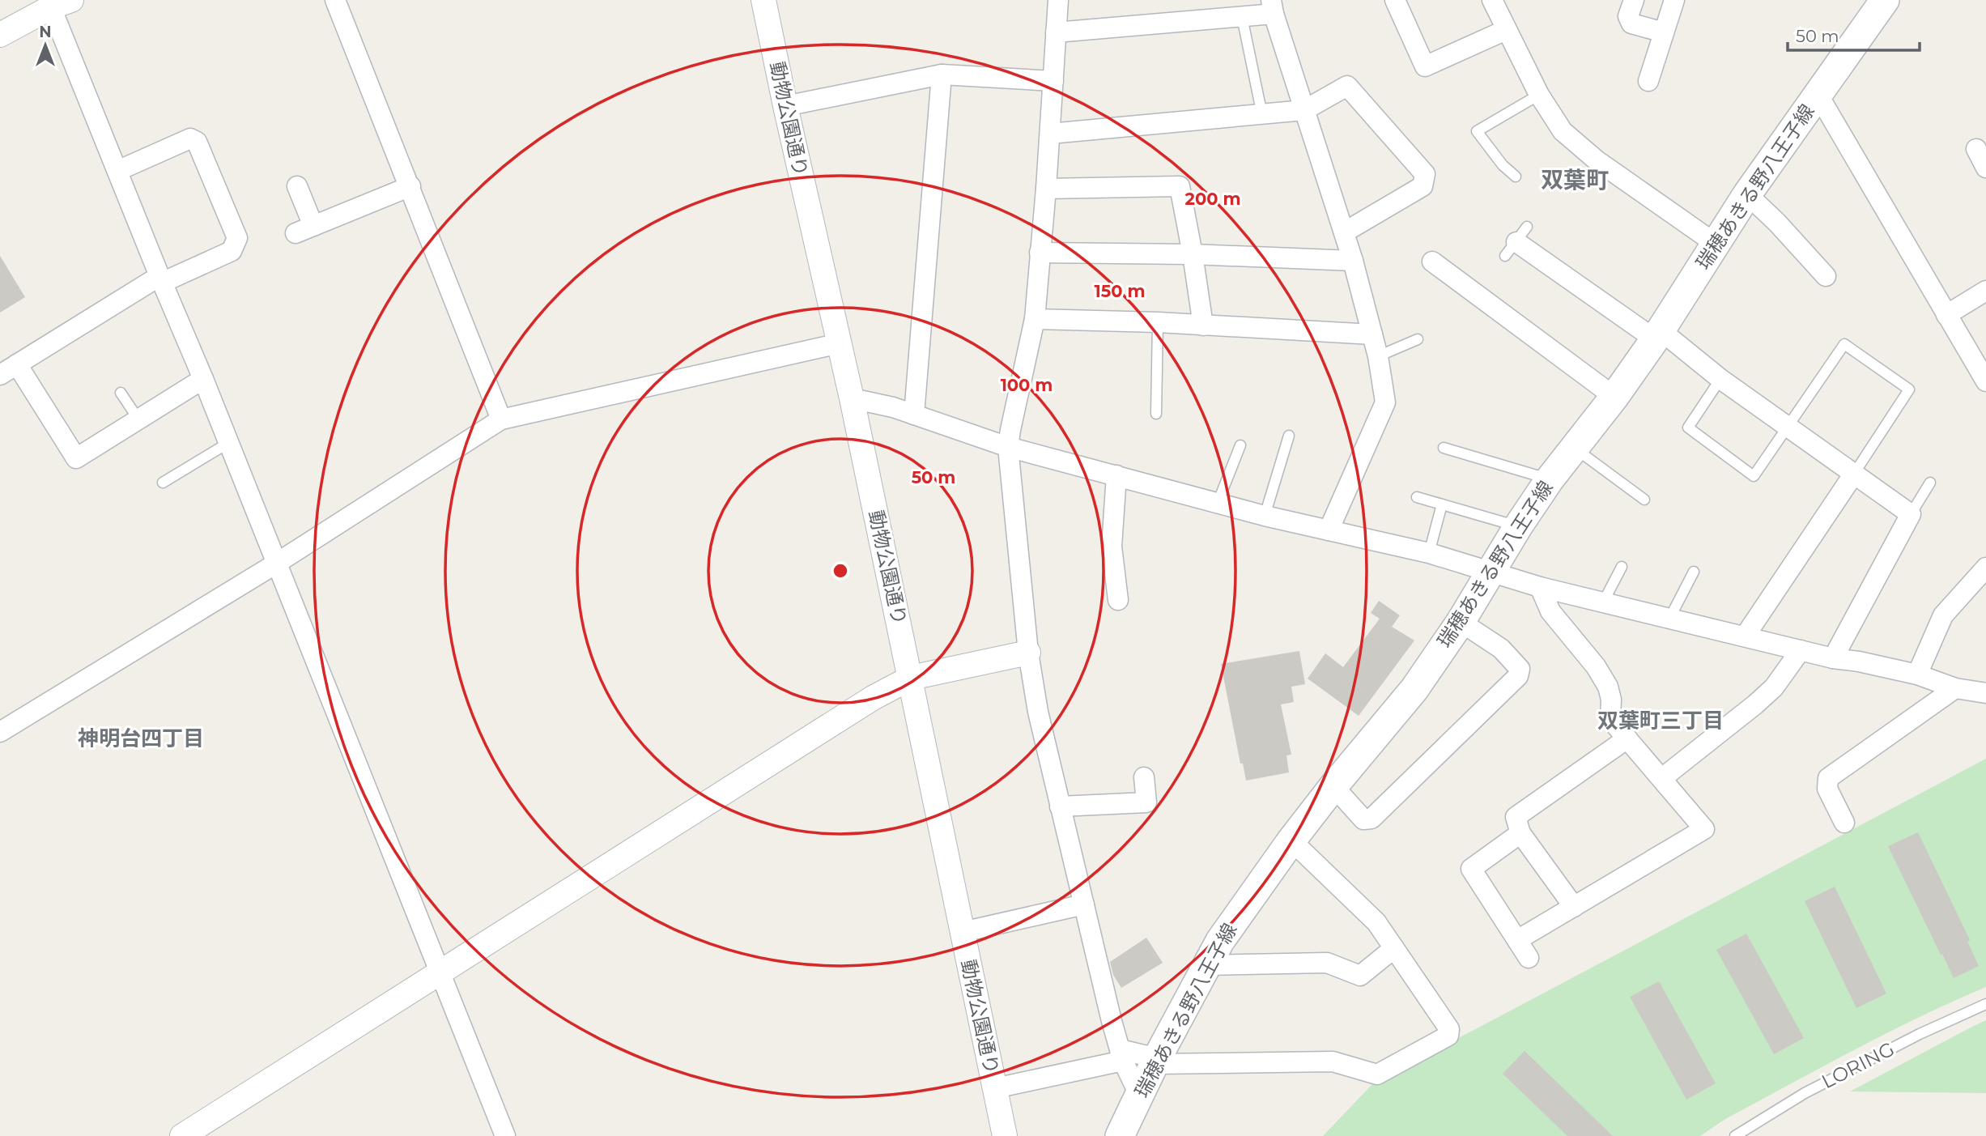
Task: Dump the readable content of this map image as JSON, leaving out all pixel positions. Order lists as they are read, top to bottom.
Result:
{
  "streets": {
    "main road": ["瑞穂あきる野八王子線"],
    "street": ["動物公園通り"],
    "lane": ["LORING"]
  },
  "districts": ["双葉町", "双葉町三丁目", "神明台四丁目"],
  "scale_bar": "50 m",
  "north": "top",
  "rings": [
    "200 m",
    "150 m",
    "100 m",
    "50 m"
  ]
}
